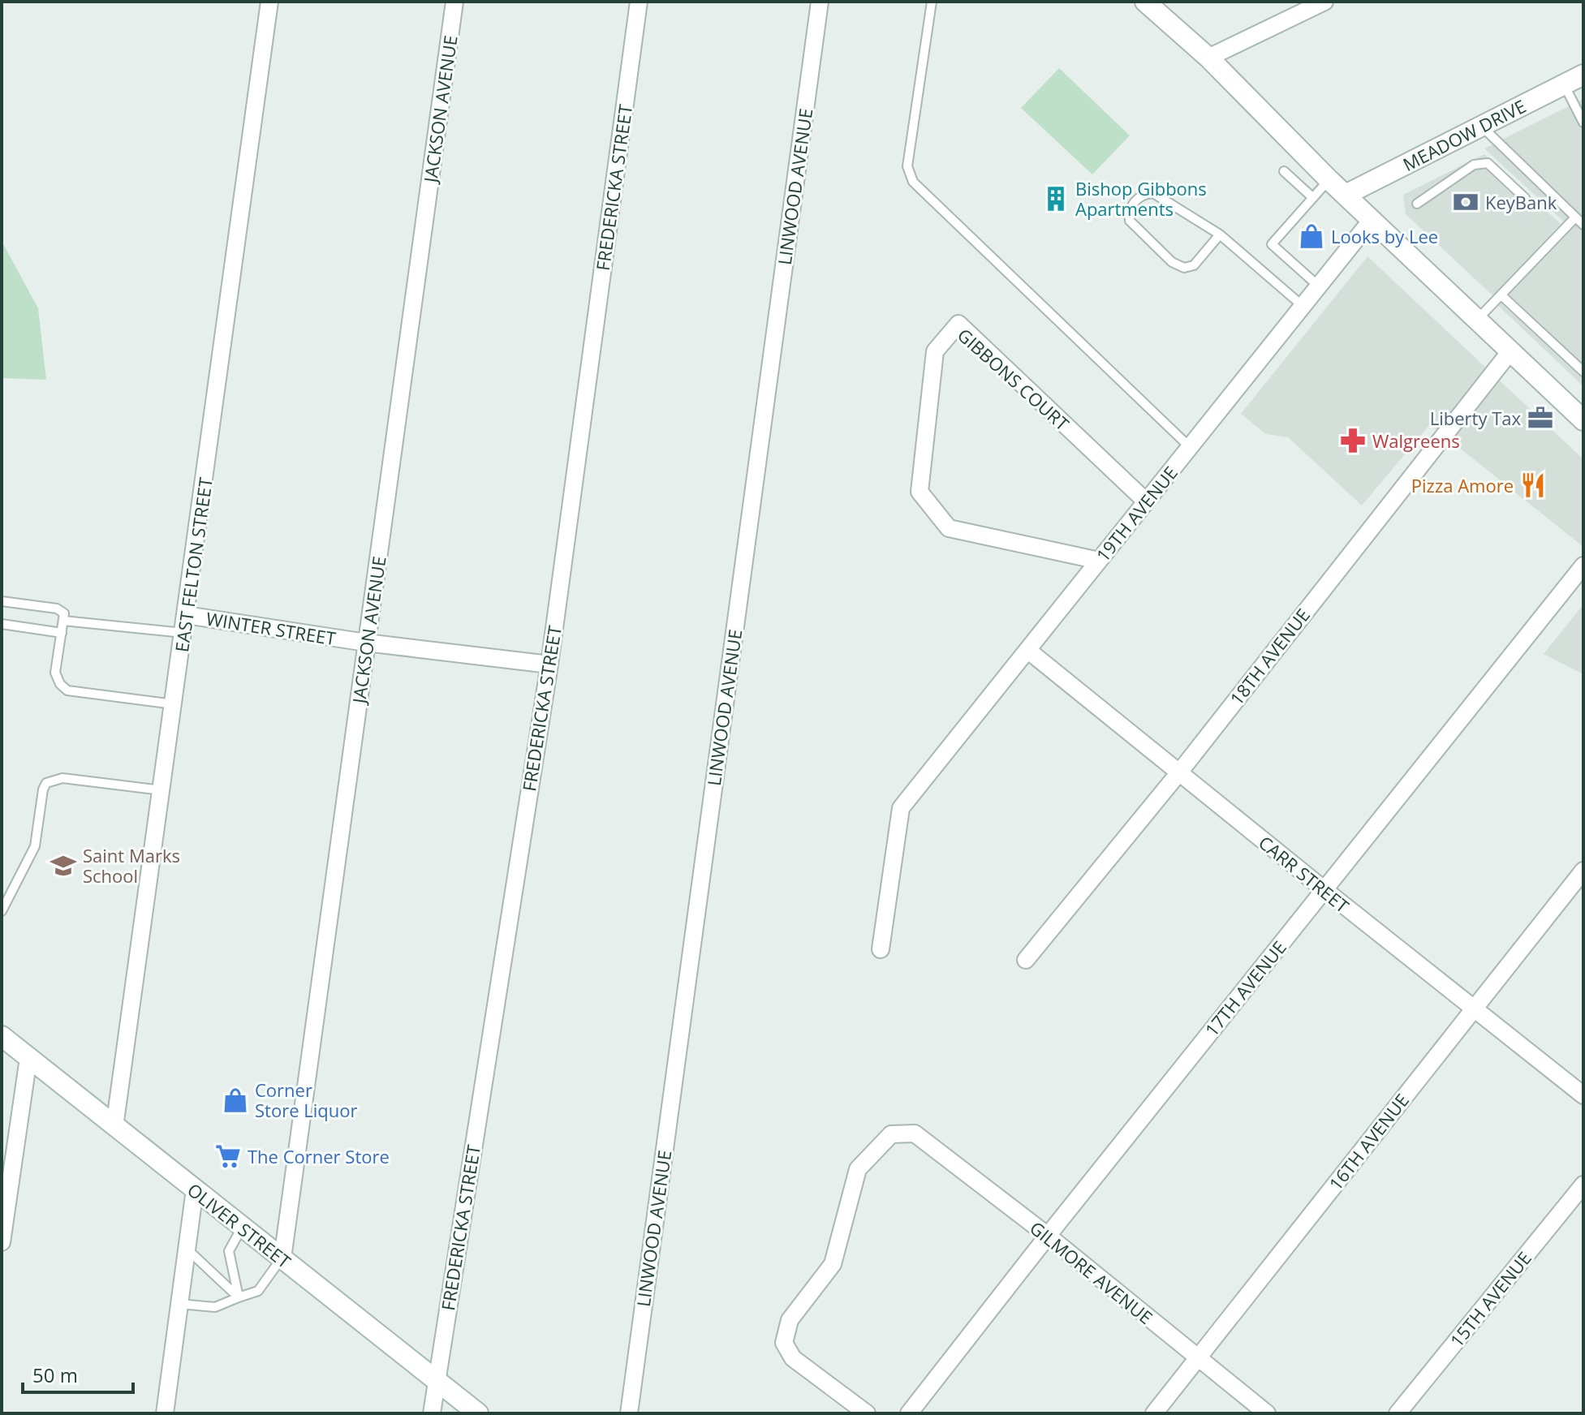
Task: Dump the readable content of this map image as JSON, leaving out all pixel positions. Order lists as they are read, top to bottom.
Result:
{
  "streets": {
    "street": [
      "JACKSON AVENUE",
      "MEADOW DRIVE",
      "LINWOOD AVENUE",
      "FREDERICKA STREET",
      "GIBBONS COURT",
      "19TH AVENUE",
      "EAST FELTON STREET",
      "WINTER STREET",
      "18TH AVENUE",
      "CARR STREET",
      "17TH AVENUE",
      "16TH AVENUE",
      "OLIVER STREET",
      "GILMORE AVENUE",
      "15TH AVENUE"
    ]
  },
  "crossings": [
    ["JACKSON AVENUE", "WINTER STREET"],
    ["JACKSON AVENUE", "OLIVER STREET"],
    ["FREDERICKA STREET", "WINTER STREET"],
    ["FREDERICKA STREET", "OLIVER STREET"],
    ["GIBBONS COURT", "19TH AVENUE"],
    ["19TH AVENUE", "CARR STREET"],
    ["EAST FELTON STREET", "WINTER STREET"],
    ["EAST FELTON STREET", "OLIVER STREET"],
    ["18TH AVENUE", "CARR STREET"],
    ["CARR STREET", "17TH AVENUE"],
    ["CARR STREET", "16TH AVENUE"],
    ["17TH AVENUE", "GILMORE AVENUE"],
    ["16TH AVENUE", "GILMORE AVENUE"]
  ],
  "places": {
    "building": ["Bishop Gibbons Apartments"],
    "bank": ["KeyBank"],
    "shop": ["Looks by Lee", "Corner Store Liquor"],
    "office": ["Liberty Tax"],
    "pharmacy": ["Walgreens"],
    "restaurant": ["Pizza Amore"],
    "school or university": ["Saint Marks School"],
    "supermarket": ["The Corner Store"]
  },
  "scale_bar": "50 m"
}
